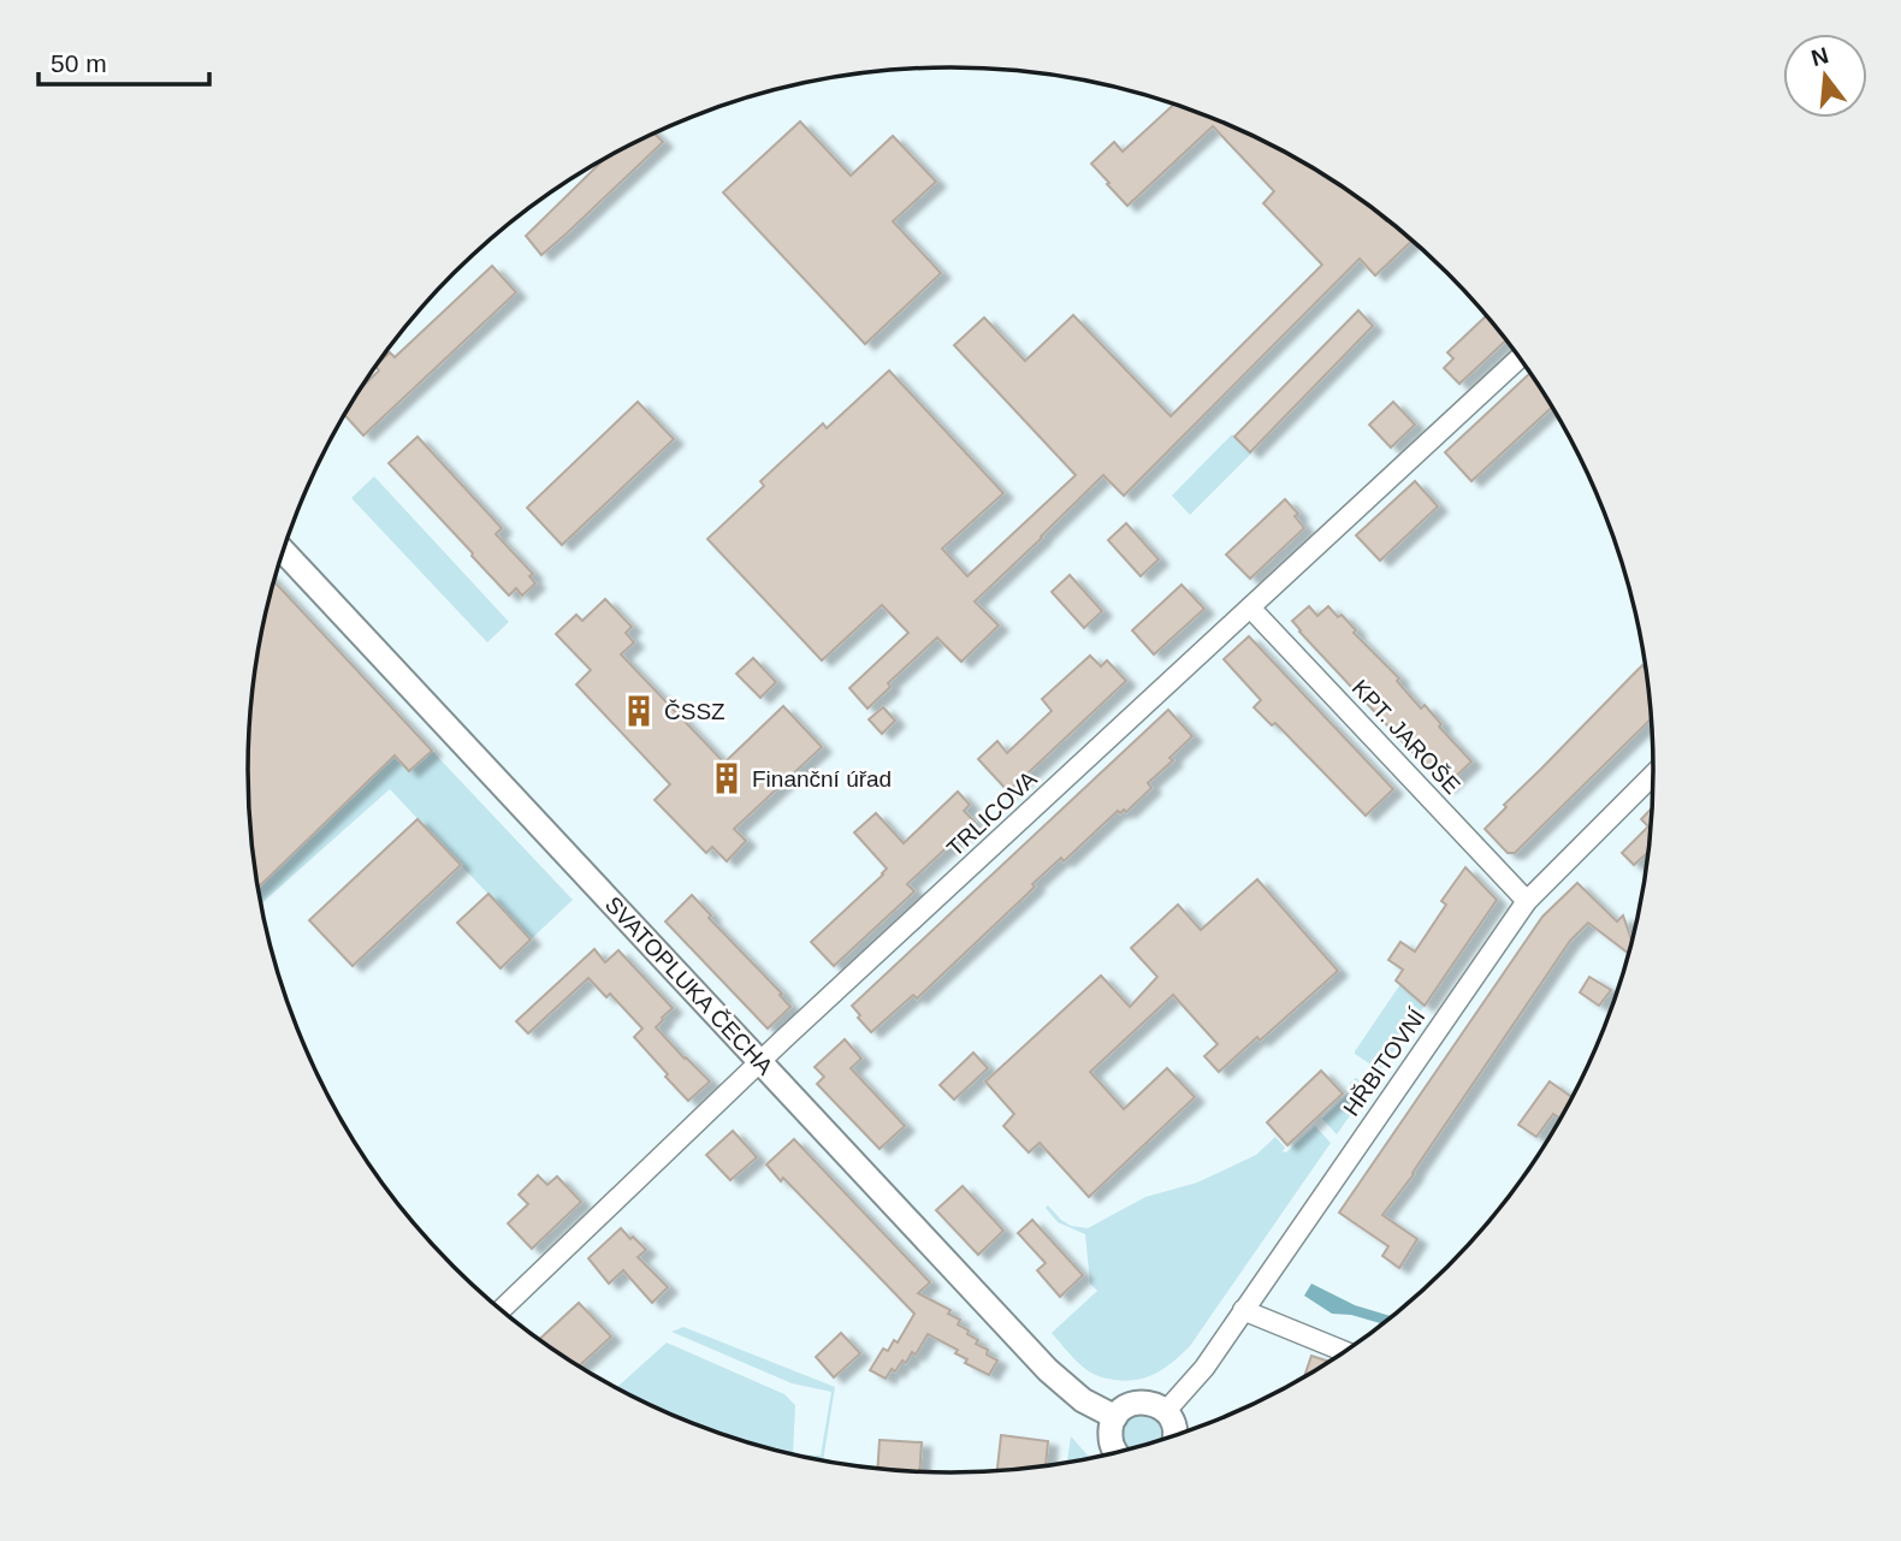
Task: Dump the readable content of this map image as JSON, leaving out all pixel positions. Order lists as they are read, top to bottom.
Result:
{
  "streets": {
    "street": [
      "KPT. JAROŠE",
      "TRLICOVA",
      "SVATOPLUKA ČECHA",
      "HŘBITOVNÍ"
    ]
  },
  "crossings": [
    ["KPT. JAROŠE", "TRLICOVA"],
    ["KPT. JAROŠE", "HŘBITOVNÍ"],
    ["TRLICOVA", "SVATOPLUKA ČECHA"]
  ],
  "places": {
    "building": ["ČSSZ", "Finanční úřad"]
  },
  "scale_bar": "50 m",
  "north": "top"
}
